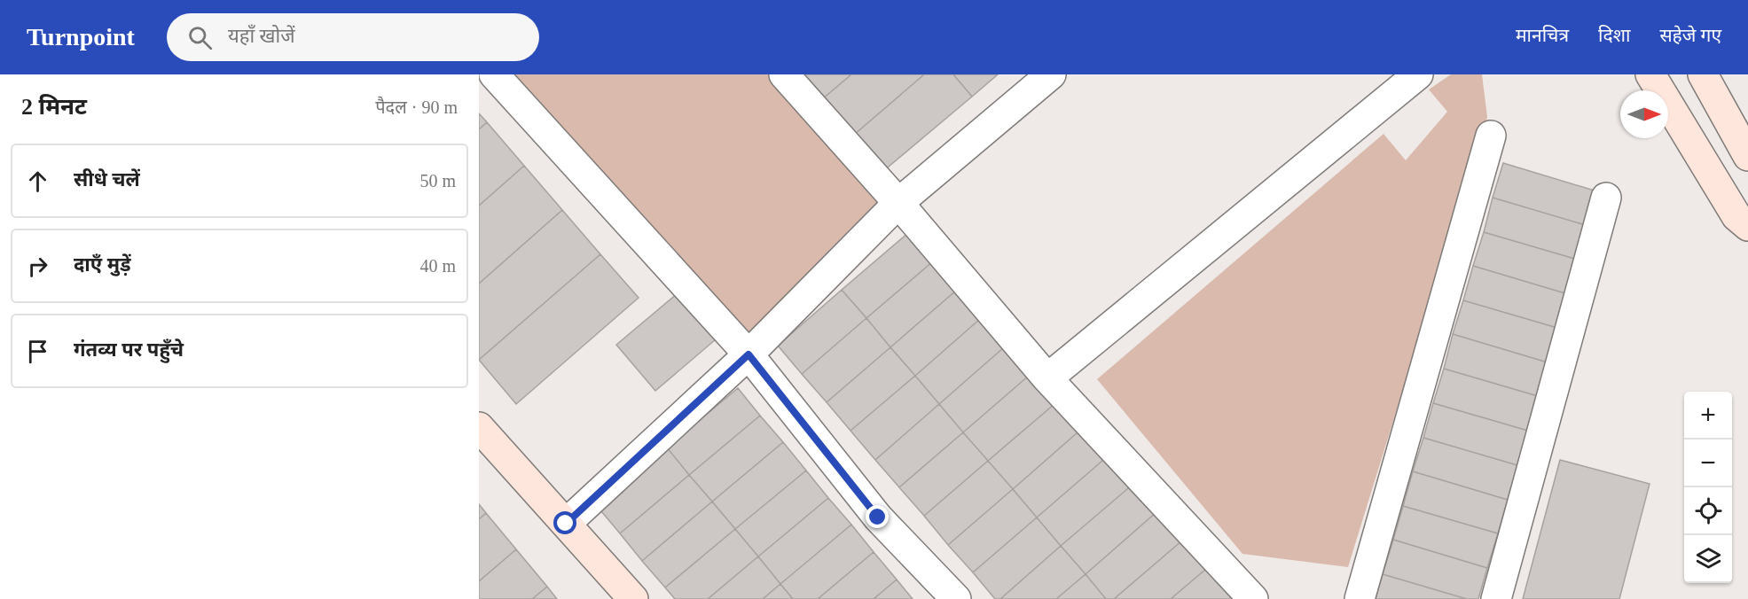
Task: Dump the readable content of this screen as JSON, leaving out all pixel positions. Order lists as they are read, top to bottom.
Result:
{
  "north": "right",
  "page": {
    "header": "Turnpoint",
    "search": "यहाँ खोजें",
    "nav": ["मानचित्र", "दिशा", "सहेजे गए"],
    "heading": ["2 मिनट", "पैदल · 90 m"],
    "list": [
      ["सीधे चलें", "50 m"],
      ["दाएँ मुड़ें", "40 m"],
      "गंतव्य पर पहुँचे"
    ],
    "map_buttons": ["+", "−"]
  }
}
